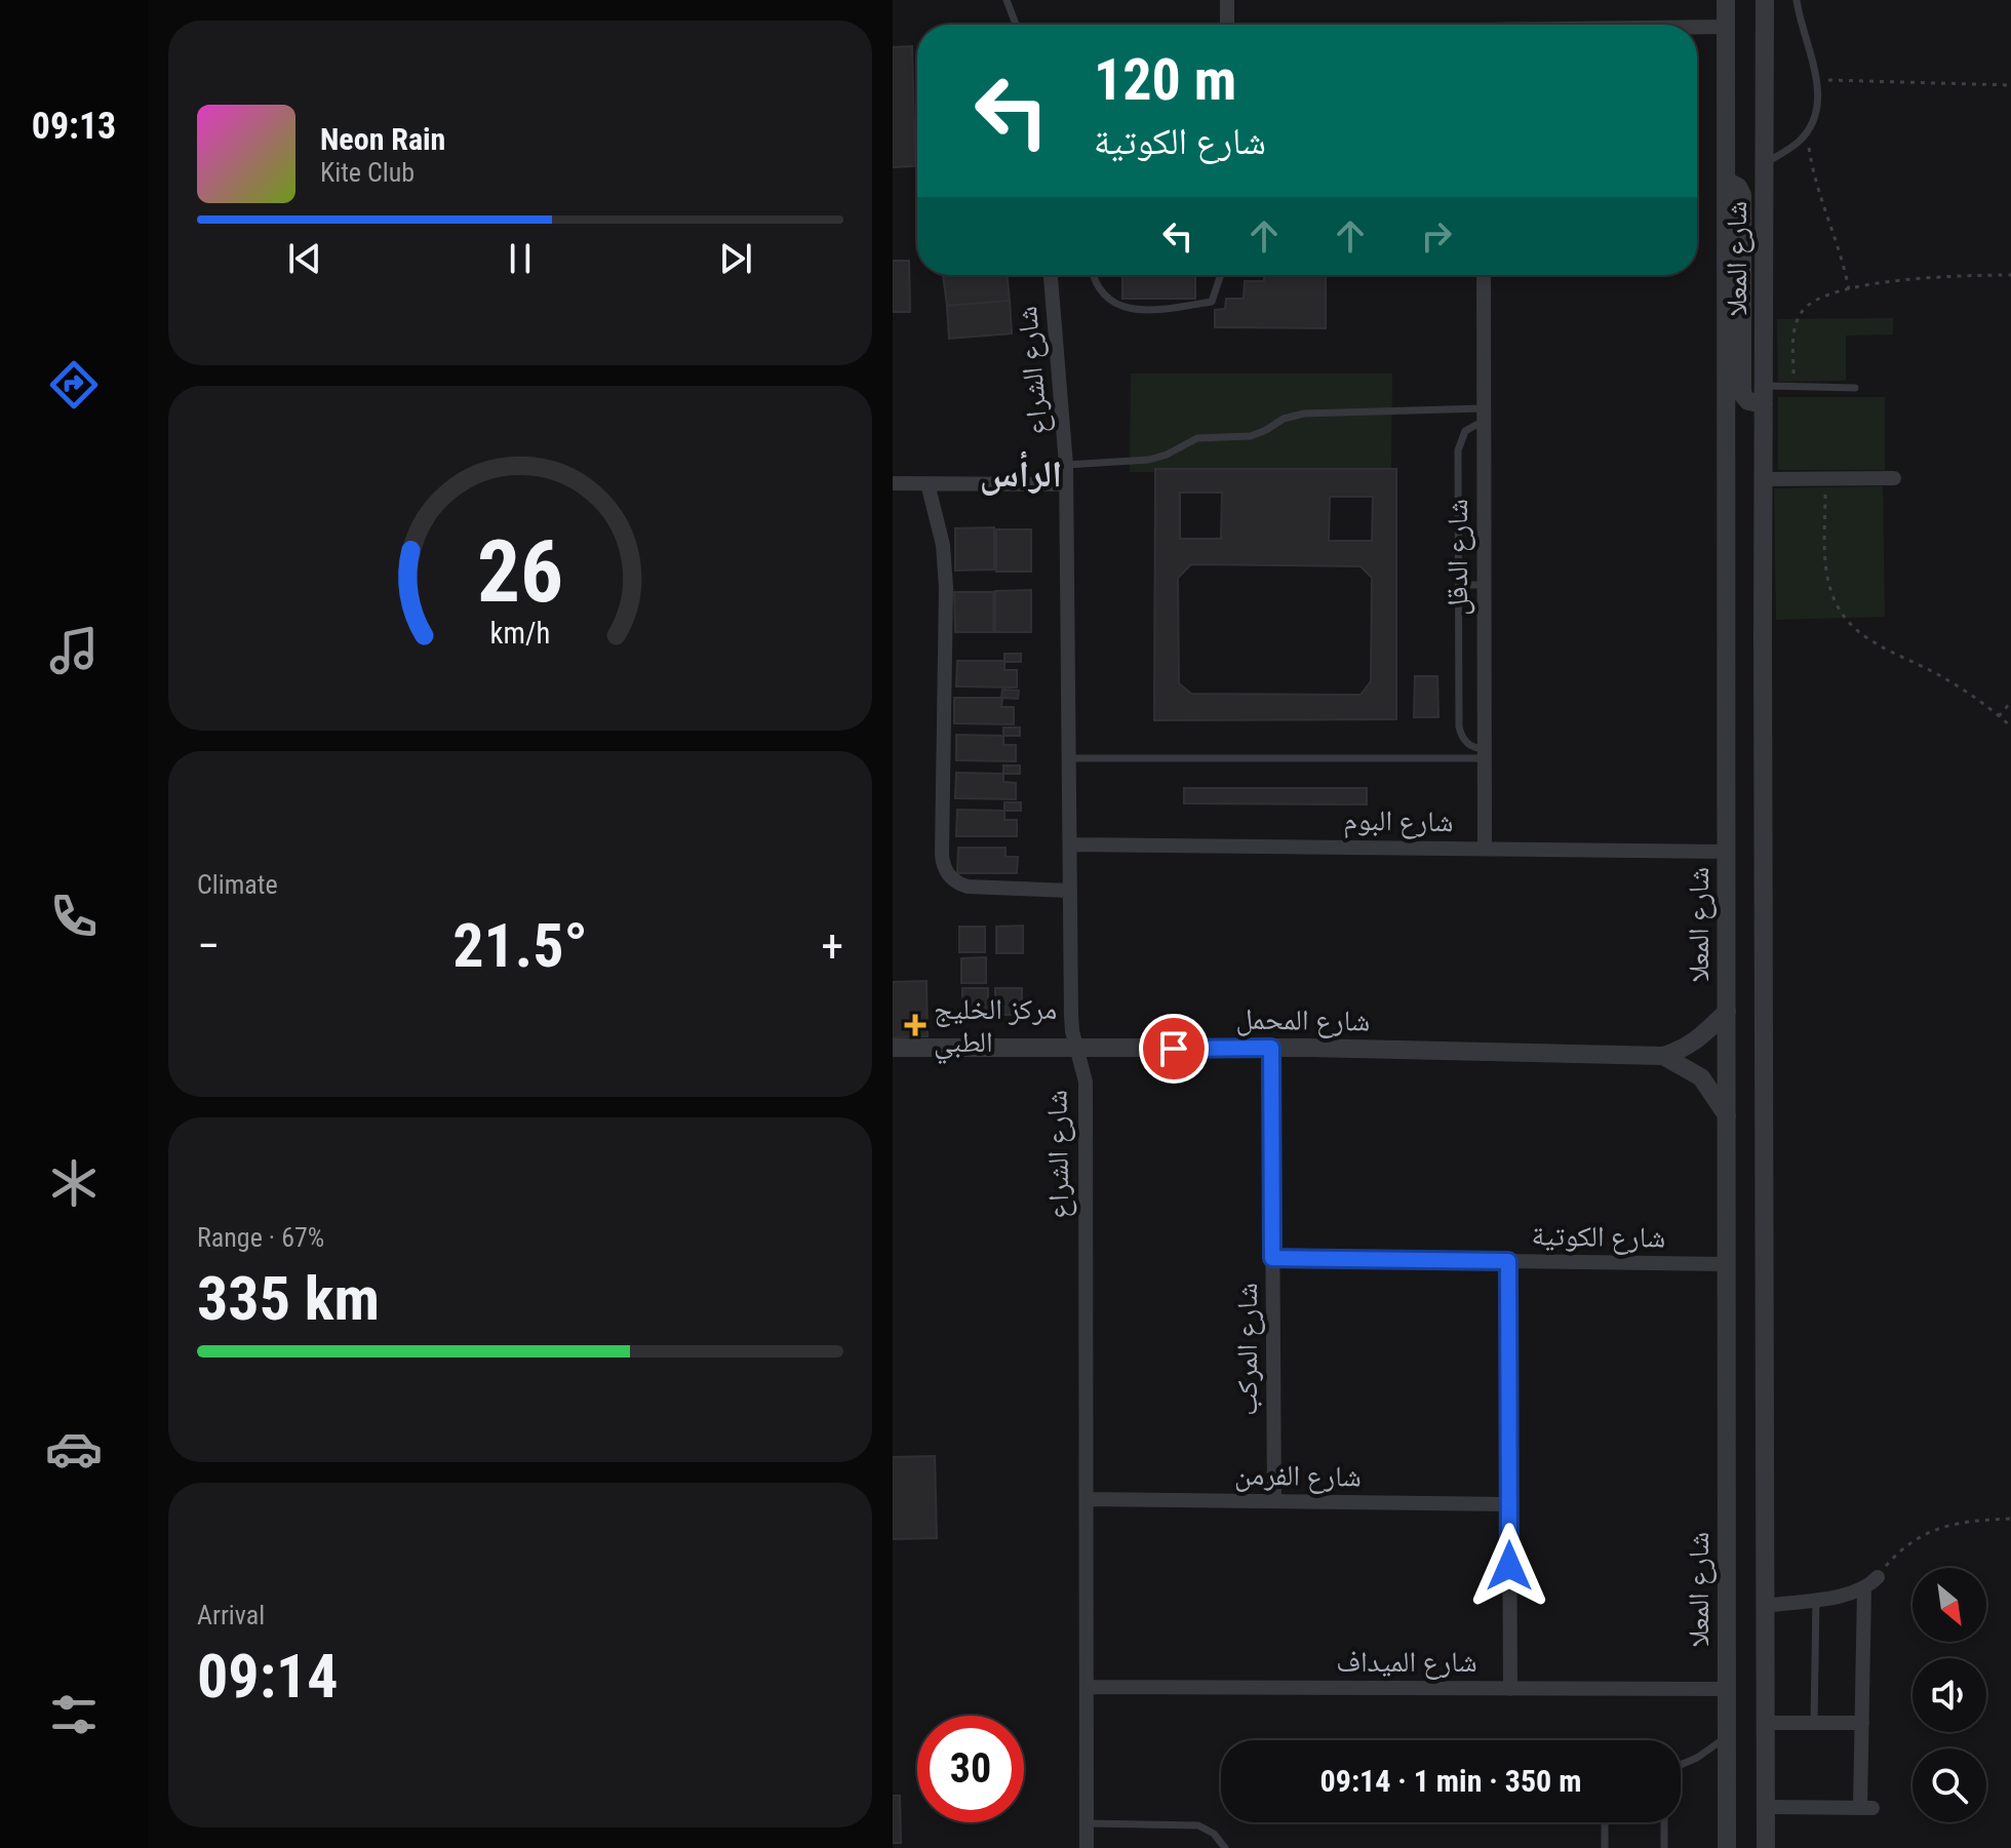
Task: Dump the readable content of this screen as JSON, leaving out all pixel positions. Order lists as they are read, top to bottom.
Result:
{
  "streets": {
    "street": [
      "شارع المعلا",
      "شارع الشراع",
      "شارع الدقل",
      "شارع البوم",
      "شارع المحمل",
      "شارع الكوتية",
      "شارع المركب",
      "شارع الفرمن",
      "شارع الميداف"
    ]
  },
  "crossings": [
    ["شارع المعلا", "شارع البوم"],
    ["شارع المعلا", "شارع المحمل"],
    ["شارع المعلا", "شارع الكوتية"],
    ["شارع المعلا", "شارع الميداف"],
    ["شارع الشراع", "شارع البوم"],
    ["شارع الشراع", "شارع المحمل"],
    ["شارع الشراع", "شارع الفرمن"],
    ["شارع الشراع", "شارع الميداف"],
    ["شارع الدقل", "شارع البوم"],
    ["شارع المحمل", "شارع المركب"],
    ["شارع الكوتية", "شارع المركب"],
    ["شارع المركب", "شارع الفرمن"]
  ],
  "districts": ["الرأس"],
  "places": {
    "health": ["مركز الخليج الطبي"]
  },
  "north": "bottom right",
  "page": {
    "tabs": "09:13",
    "turn": ["120 m", "شارع الكوتية"],
    "song": ["Neon Rain", "Kite Club"],
    "tile": [
      "Climate",
      ["Range · 67%", "335 km"],
      ["Arrival", "09:14"]
    ],
    "heat": ["−", "21.5°", "+"],
    "limit": "30",
    "trip": "09:14 · 1 min · 350 m",
    "gauge": ["26", "km/h"]
  }
}
